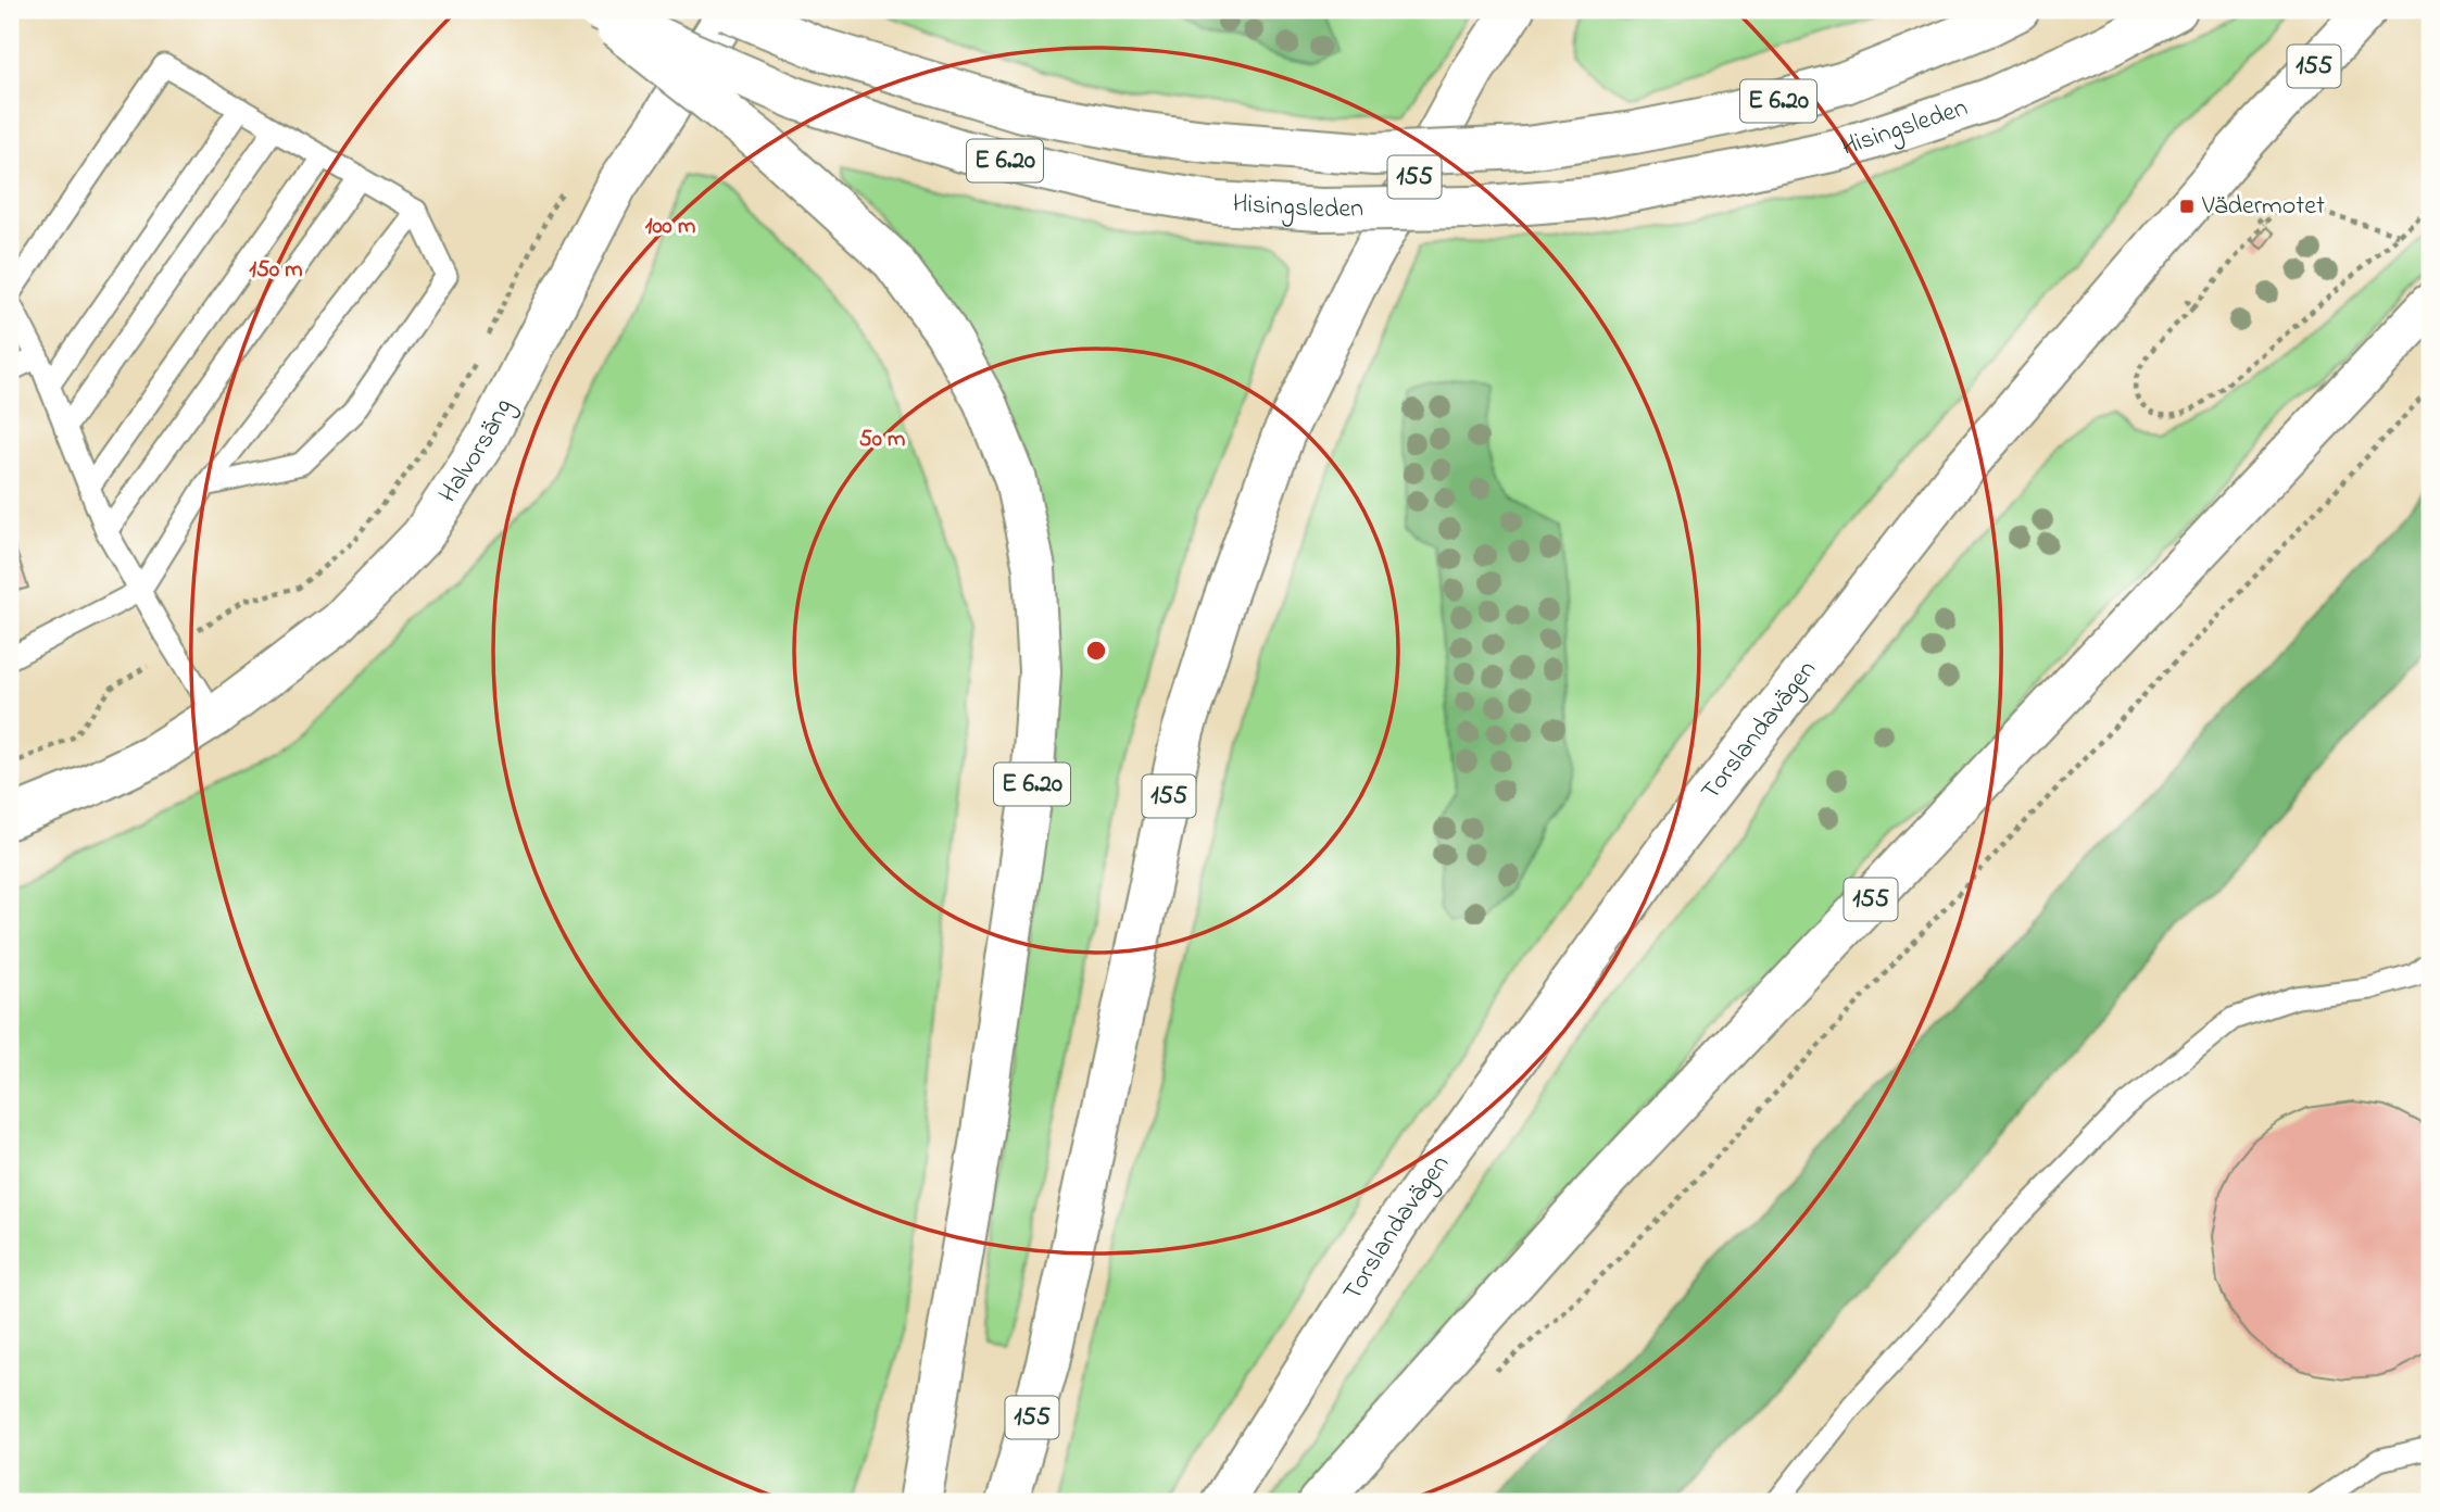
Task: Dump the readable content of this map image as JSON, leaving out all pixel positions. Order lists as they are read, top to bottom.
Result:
{
  "streets": {
    "main road": [
      "155",
      "E 6.20",
      "Hisingsleden",
      "Halvorsäng",
      "Torslandavägen"
    ]
  },
  "crossings": [
    ["E 6.20", "Halvorsäng"]
  ],
  "places": {
    "transit": ["Vädermotet"]
  },
  "rings": ["100 m", "150 m", "50 m"]
}
